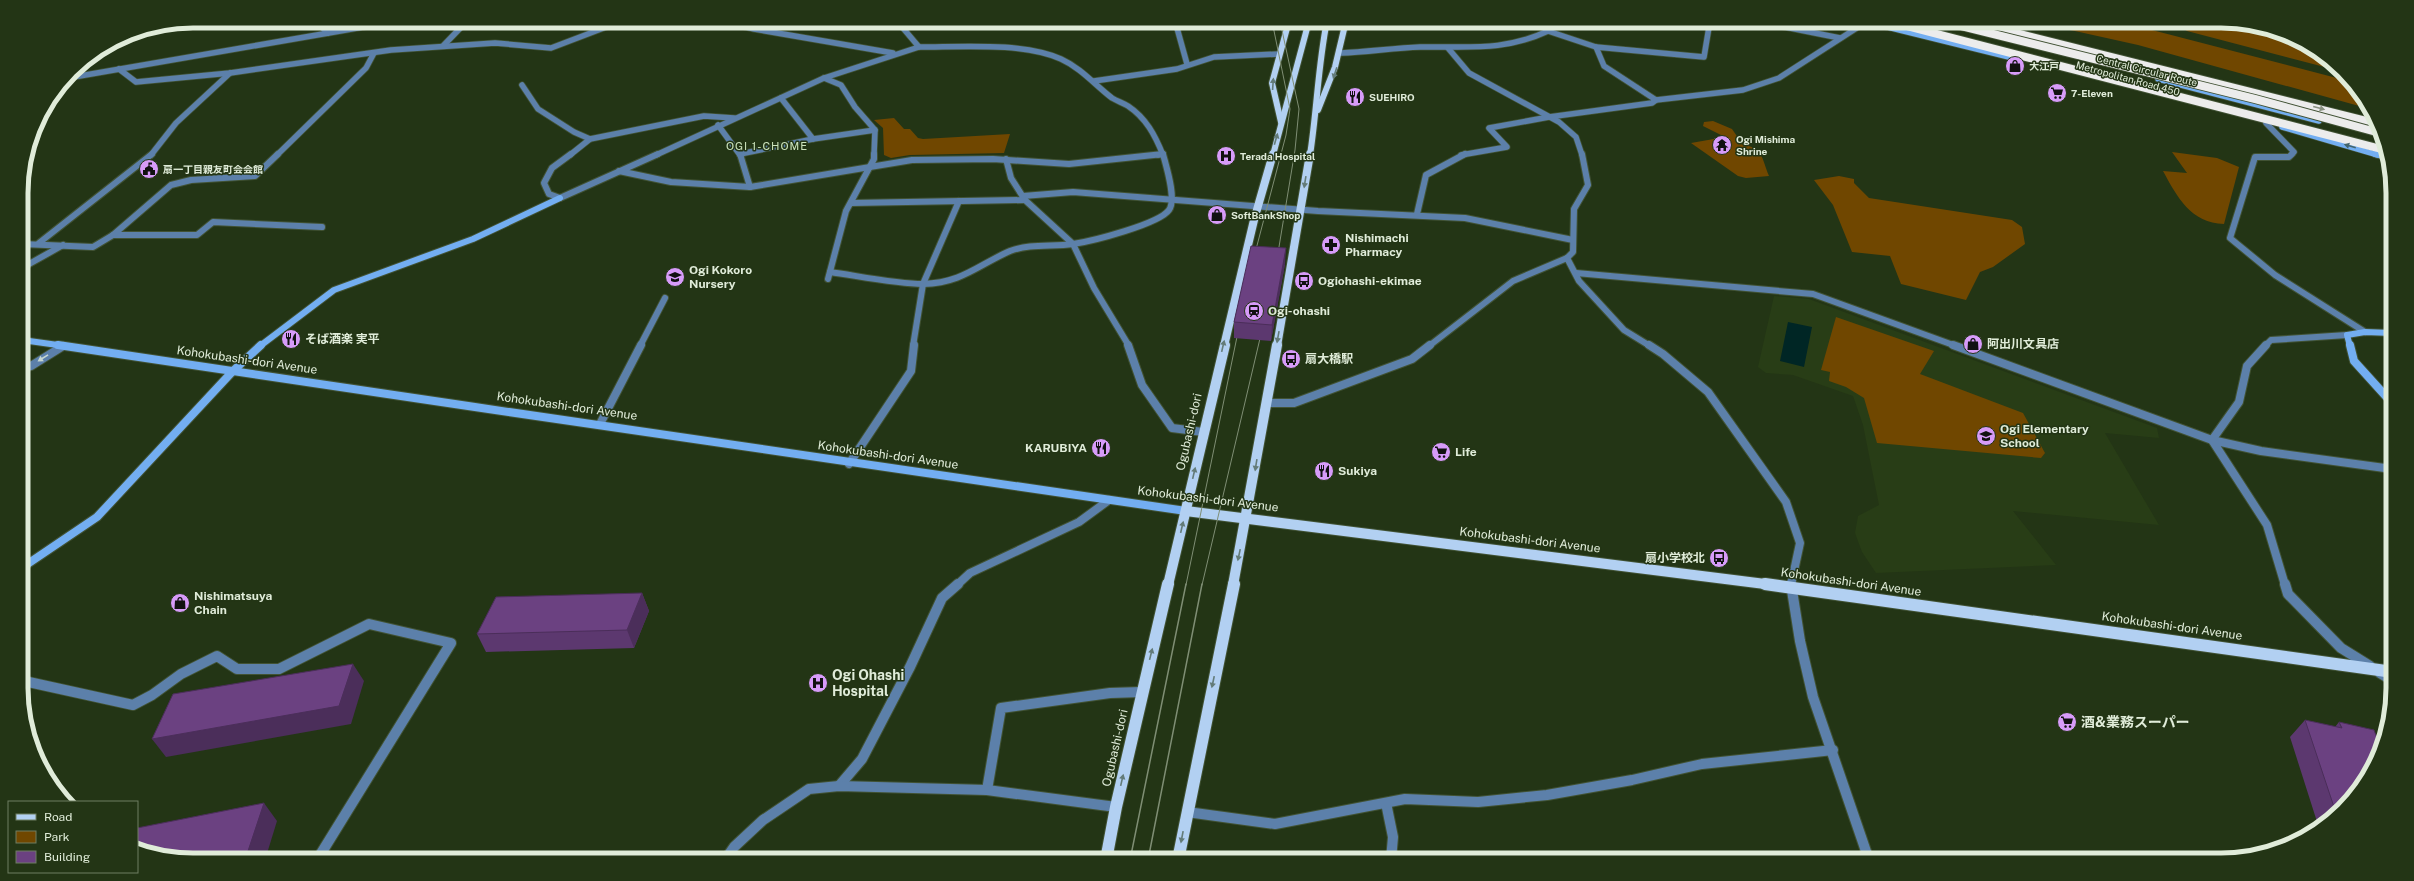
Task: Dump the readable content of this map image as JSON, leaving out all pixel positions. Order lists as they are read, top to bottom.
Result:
{
  "streets": {
    "highway": ["Central Circular Route"],
    "main road": ["Metropolitan Road 450", "Kohokubashi-dori Avenue", "Ogubashi-dori"]
  },
  "crossings": [
    ["Kohokubashi-dori Avenue", "Ogubashi-dori"]
  ],
  "districts": ["OGI 1-CHOME"],
  "places": {
    "shop": [
      "大江戸",
      "SoftBankShop",
      "阿出川文具店",
      "Nishimatsuya Chain"
    ],
    "supermarket": ["7-Eleven", "Life", "酒&業務スーパー"],
    "restaurant": [
      "SUEHIRO",
      "そば酒楽 実平",
      "KARUBIYA",
      "Sukiya"
    ],
    "temple": ["Ogi Mishima Shrine"],
    "hospital": ["Terada Hospital", "Ogi Ohashi Hospital"],
    "public building": ["扇一丁目親友町会会館"],
    "pharmacy": ["Nishimachi Pharmacy"],
    "school or university": ["Ogi Kokoro Nursery", "Ogi Elementary School"],
    "bus stop": ["Ogiohashi-ekimae", "扇大橋駅", "扇小学校北"],
    "station": ["Ogi-ohashi"]
  },
  "legend": ["Road", "Park", "Building"]
}
